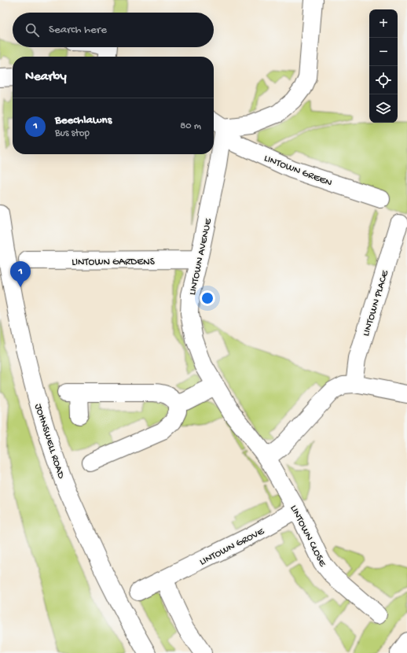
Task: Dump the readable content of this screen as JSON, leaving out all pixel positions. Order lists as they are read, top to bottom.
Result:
{
  "streets": {
    "street": [
      "LINTOWN GREEN",
      "LINTOWN AVENUE",
      "LINTOWN GARDENS",
      "LINTOWN PLACE",
      "JOHNSWELL ROAD",
      "LINTOWN CLOSE",
      "LINTOWN GROVE"
    ]
  },
  "crossings": [
    ["LINTOWN GREEN", "LINTOWN AVENUE"],
    ["LINTOWN AVENUE", "LINTOWN GARDENS"],
    ["LINTOWN AVENUE", "LINTOWN CLOSE"],
    ["LINTOWN CLOSE", "LINTOWN GROVE"]
  ],
  "page": {
    "map_buttons": ["+", "−"],
    "search": "Search here",
    "heading": "Nearby",
    "list": [
      {
        "mark": "1",
        "name": "Beechlawns",
        "note": "Bus stop",
        "value": "80 m"
      }
    ],
    "pins": "1"
  }
}
